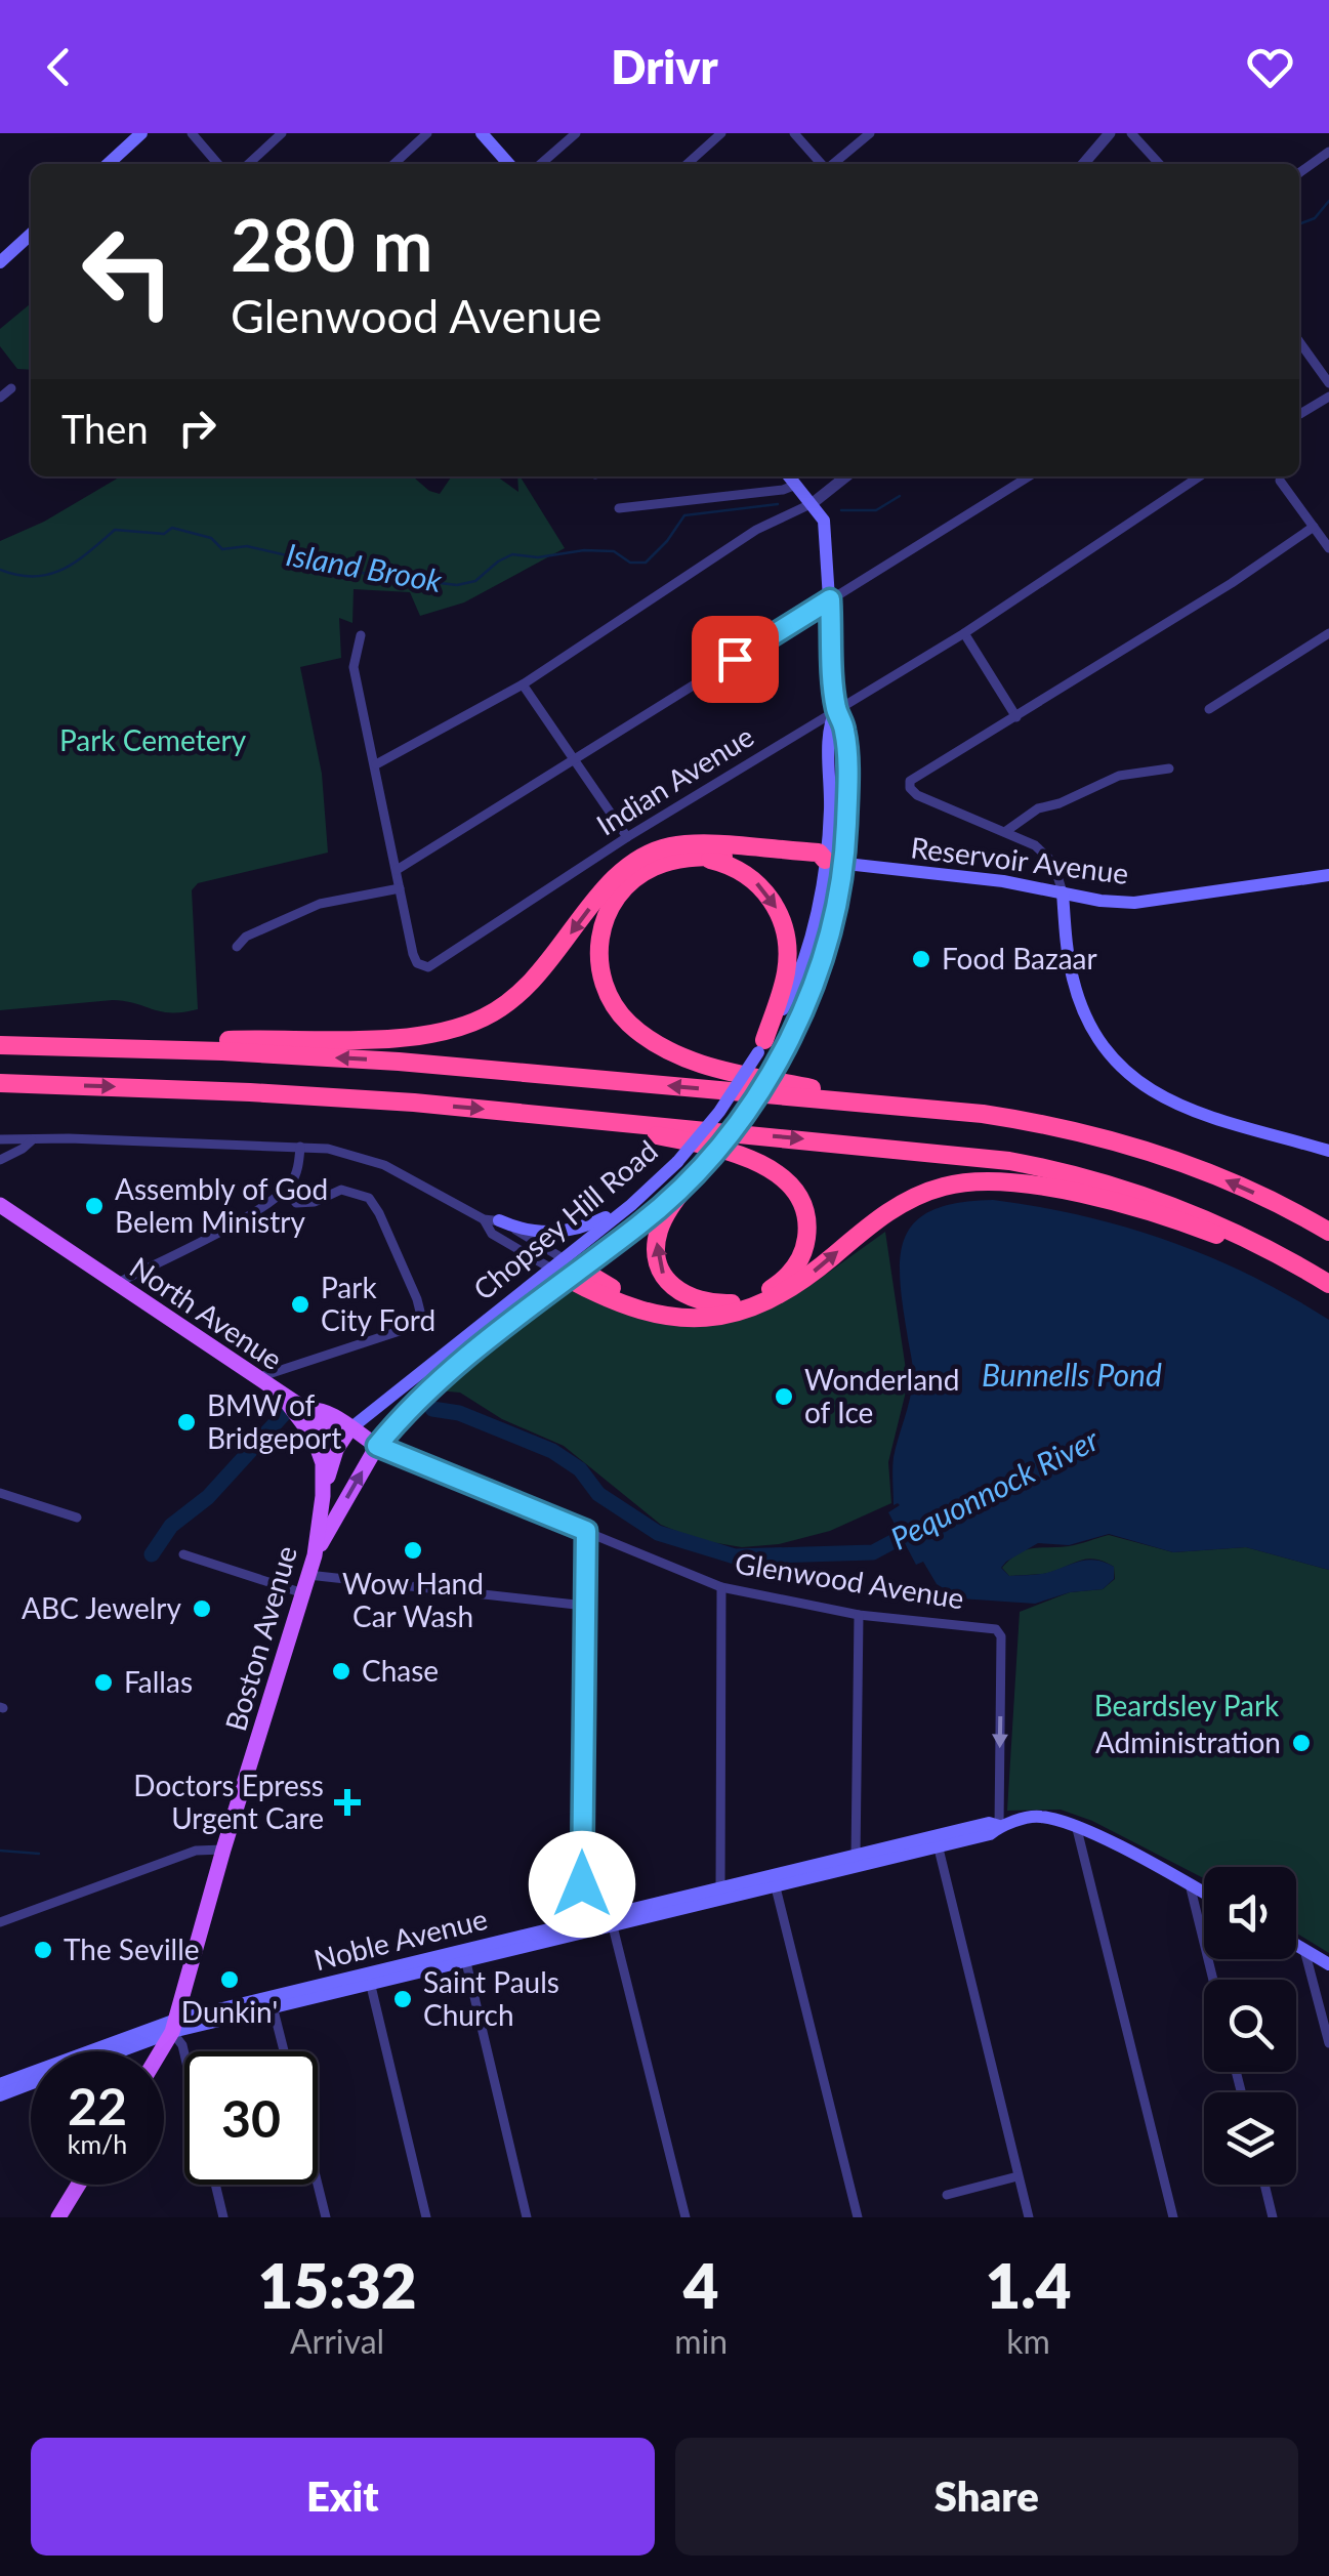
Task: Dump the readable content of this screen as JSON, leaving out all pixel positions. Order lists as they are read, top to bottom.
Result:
{
  "streets": {
    "main road": [
      "Reservoir Avenue",
      "Chopsey Hill Road",
      "North Avenue",
      "Glenwood Avenue",
      "Boston Avenue",
      "Noble Avenue"
    ],
    "street": ["Indian Avenue"]
  },
  "crossings": [
    ["Indian Avenue", "Chopsey Hill Road"],
    ["Reservoir Avenue", "Chopsey Hill Road"],
    ["Chopsey Hill Road", "Glenwood Avenue"],
    ["Chopsey Hill Road", "Boston Avenue"],
    ["North Avenue", "Glenwood Avenue"],
    ["Glenwood Avenue", "Noble Avenue"],
    ["Boston Avenue", "Noble Avenue"]
  ],
  "water": ["Island Brook", "Bunnells Pond", "Pequonnock River"],
  "parks": ["Park Cemetery", "Beardsley Park"],
  "places": {
    "other": [
      "Food Bazaar",
      "Assembly of God Belem Ministry",
      "Park City Ford",
      "Wonderland of Ice",
      "BMW of Bridgeport",
      "Wow Hand Car Wash",
      "ABC Jewelry",
      "Chase",
      "Fallas",
      "Administration",
      "The Seville",
      "Dunkin'",
      "Saint Pauls Church"
    ],
    "health": ["Doctors Epress Urgent Care"]
  },
  "page": {
    "header": "Drivr",
    "turn": ["280 m", "Glenwood Avenue"],
    "then": "Then",
    "speed": "22 km/h",
    "limit": "30",
    "eta": [
      "15:32",
      "Arrival",
      "4",
      "min",
      "1.4",
      "km"
    ],
    "buttons": ["Exit", "Share"]
  }
}
